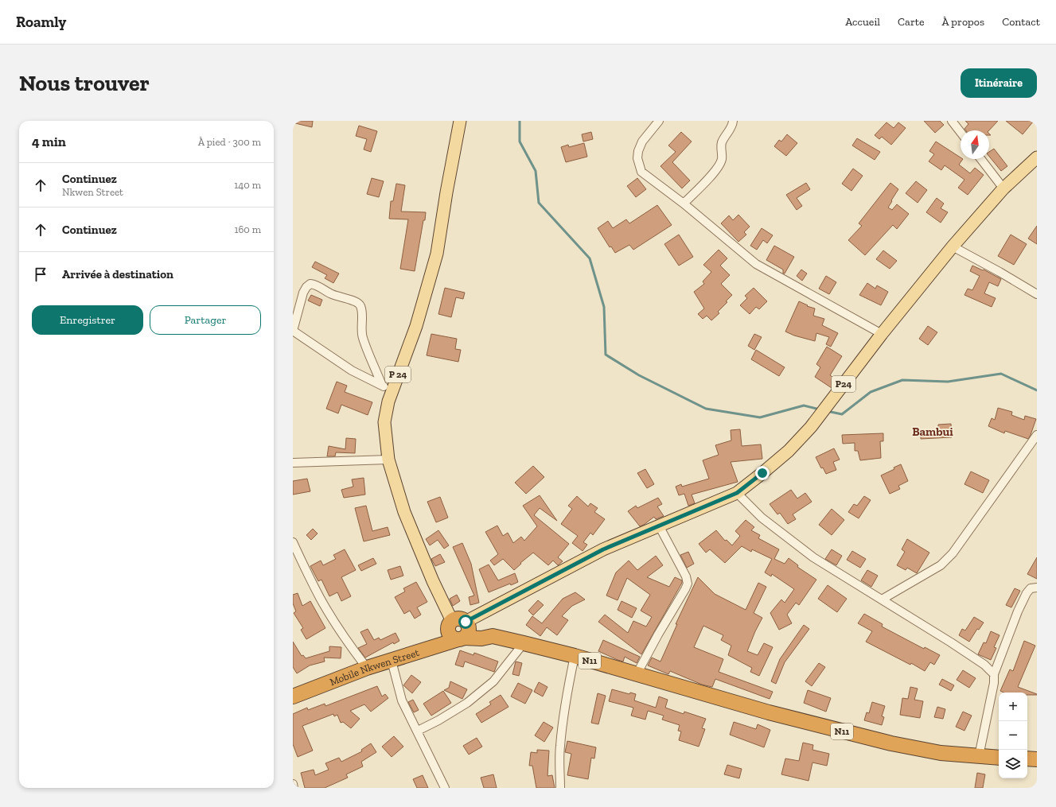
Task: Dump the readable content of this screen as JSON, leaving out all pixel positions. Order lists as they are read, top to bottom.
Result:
{
  "streets": {
    "highway": ["N11", "Mobile Nkwen Street"],
    "main road": ["P 24", "P24"]
  },
  "crossings": [
    ["P 24", "P24"],
    ["P 24", "N11"],
    ["P 24", "Mobile Nkwen Street"],
    ["P24", "N11"],
    ["P24", "Mobile Nkwen Street"],
    ["N11", "Mobile Nkwen Street"]
  ],
  "districts": ["Bambui"],
  "north": "top",
  "page": {
    "header": "Roamly",
    "nav": [
      "Accueil",
      "Carte",
      "À propos",
      "Contact"
    ],
    "buttons": [
      "Itinéraire",
      ["Enregistrer", "Partager"]
    ],
    "title": "Nous trouver",
    "heading": ["4 min", "À pied · 300 m"],
    "list": [
      ["Continuez", "Nkwen Street", "140 m"],
      ["Continuez", "160 m"],
      "Arrivée à destination"
    ],
    "map_buttons": ["+", "−"]
  }
}
